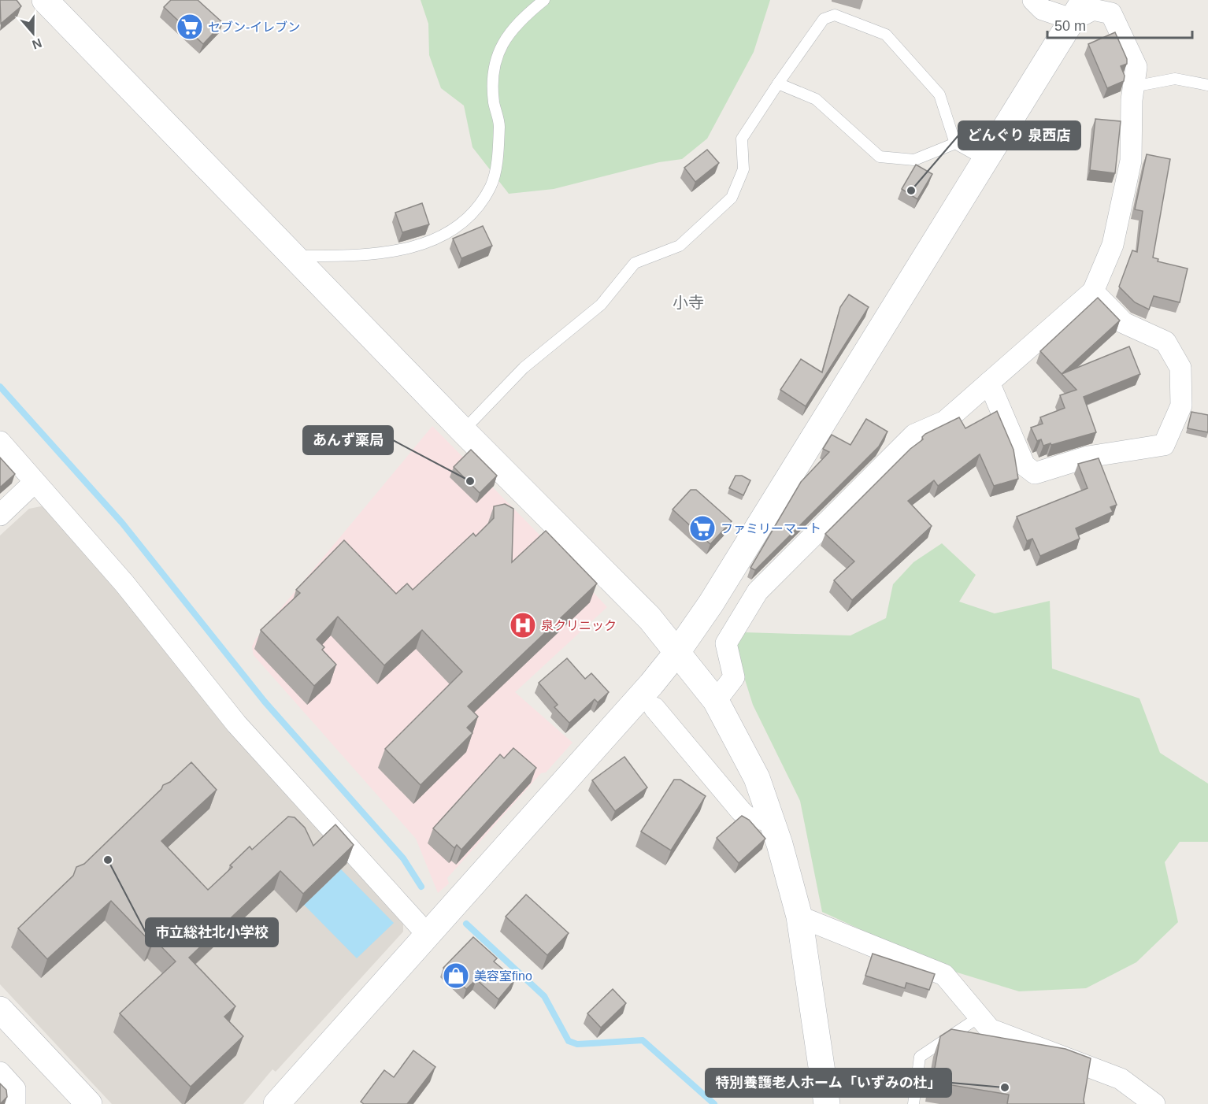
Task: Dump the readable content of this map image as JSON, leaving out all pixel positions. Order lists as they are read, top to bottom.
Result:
{
  "districts": ["小寺"],
  "places": {
    "supermarket": ["セブン-イレブン", "ファミリーマート"],
    "other": [
      "どんぐり 泉西店",
      "あんず薬局",
      "市立総社北小学校",
      "特別養護老人ホーム「いずみの杜」"
    ],
    "hospital": ["泉クリニック"],
    "shop": ["美容室fino"]
  },
  "scale_bar": "50 m",
  "north": "bottom"
}
